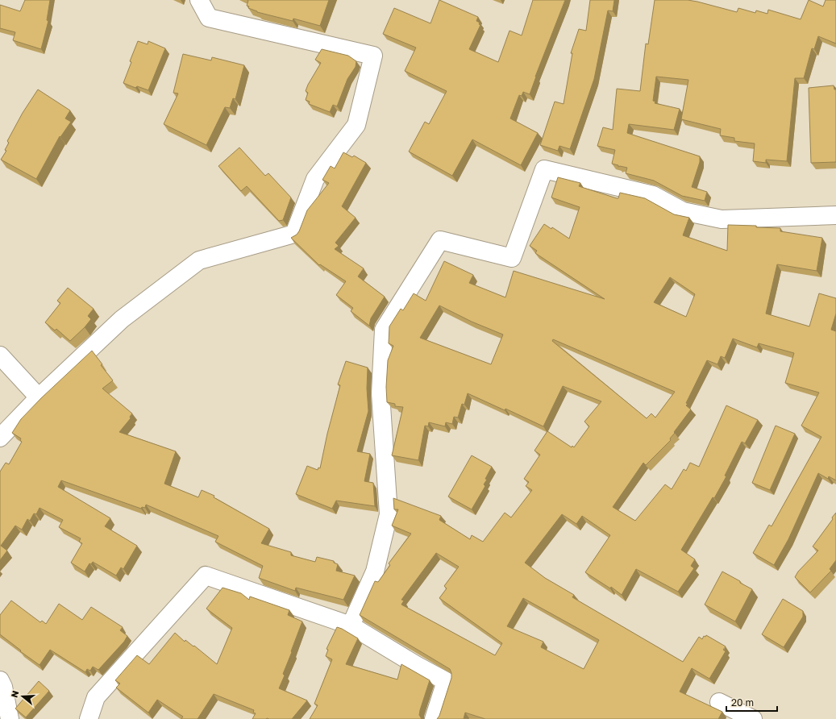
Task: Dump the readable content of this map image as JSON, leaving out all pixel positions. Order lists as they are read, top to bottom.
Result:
{
  "scale_bar": "20 m",
  "north": "left"
}
